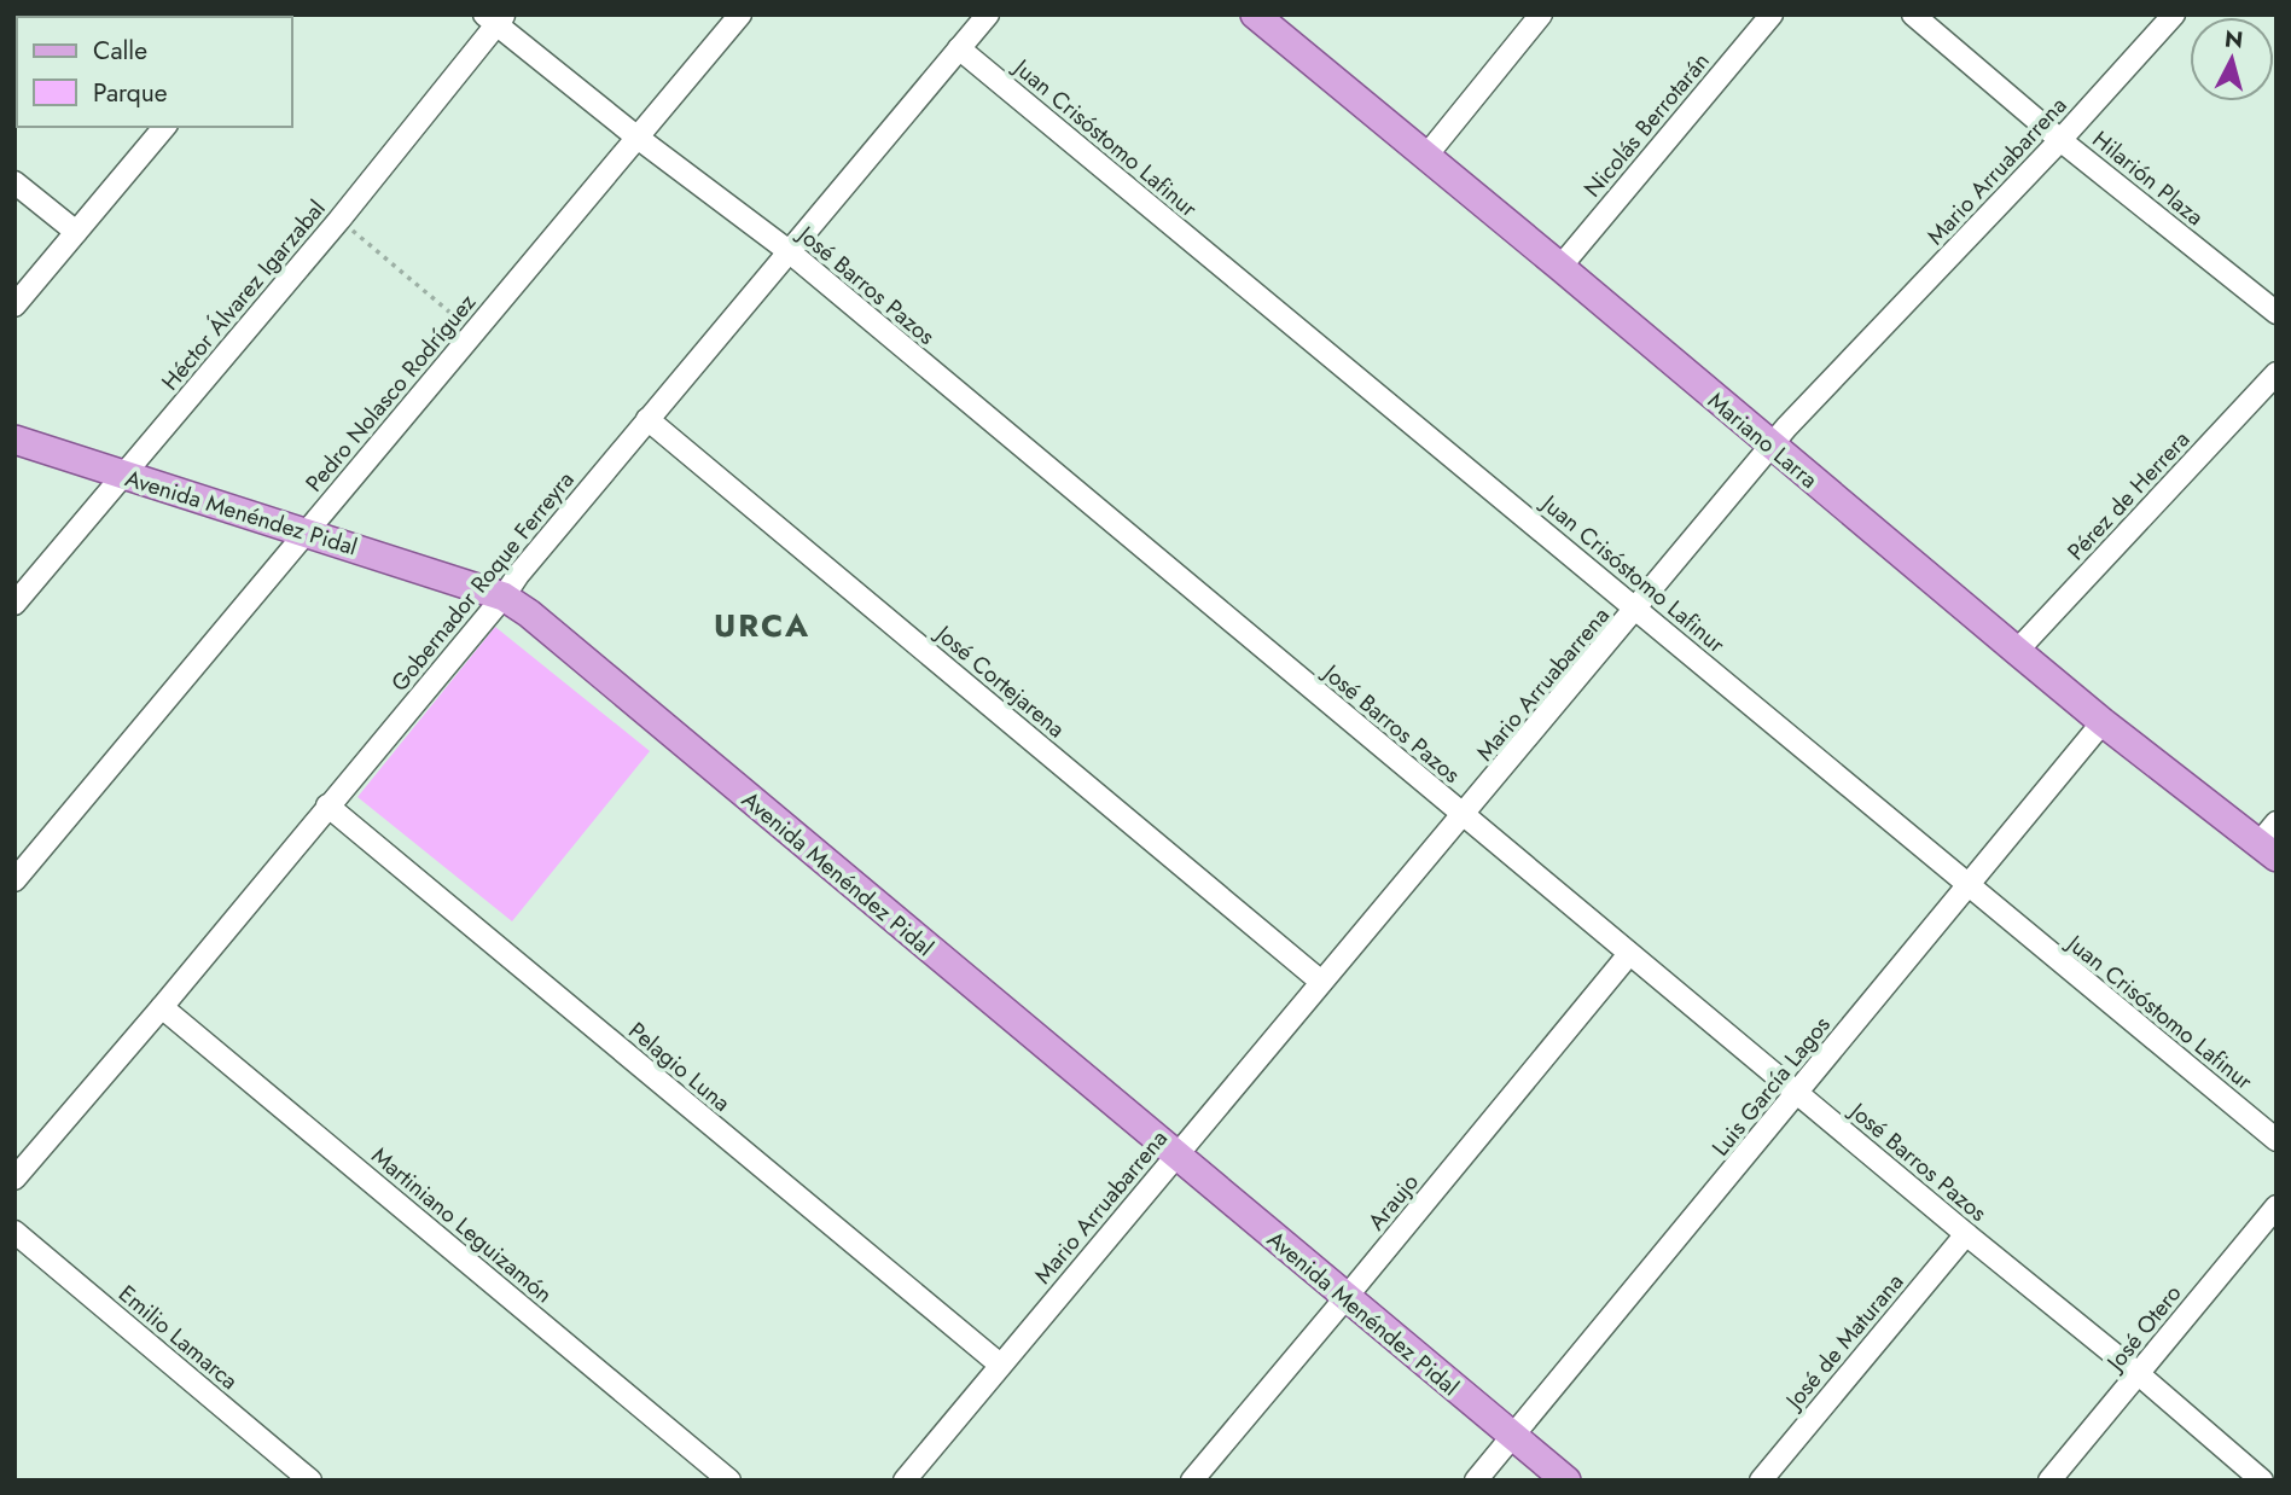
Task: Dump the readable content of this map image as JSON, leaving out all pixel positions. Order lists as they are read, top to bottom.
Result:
{
  "streets": {
    "main road": ["Mariano Larra", "Avenida Menéndez Pidal"],
    "street": [
      "Nicolás Berrotarán",
      "Juan Crisóstomo Lafinur",
      "Mario Arruabarrena",
      "Hilarión Plaza",
      "José Barros Pazos",
      "Héctor Álvarez Igarzabal",
      "Pedro Nolasco Rodríguez",
      "Pérez de Herrera",
      "Gobernador Roque Ferreyra",
      "José Cortejarena",
      "Pelagio Luna",
      "Luis García Lagos",
      "Araujo",
      "Martiniano Leguizamón",
      "José Otero",
      "Emilio Lamarca",
      "José de Maturana"
    ]
  },
  "crossings": [
    ["Nicolás Berrotarán", "Mariano Larra"],
    ["Juan Crisóstomo Lafinur", "Mario Arruabarrena"],
    ["Juan Crisóstomo Lafinur", "Gobernador Roque Ferreyra"],
    ["Juan Crisóstomo Lafinur", "Luis García Lagos"],
    ["Mario Arruabarrena", "Hilarión Plaza"],
    ["Mario Arruabarrena", "José Barros Pazos"],
    ["Mario Arruabarrena", "Mariano Larra"],
    ["Mario Arruabarrena", "Avenida Menéndez Pidal"],
    ["Mario Arruabarrena", "José Cortejarena"],
    ["Mario Arruabarrena", "Pelagio Luna"],
    ["José Barros Pazos", "Héctor Álvarez Igarzabal"],
    ["José Barros Pazos", "Pedro Nolasco Rodríguez"],
    ["José Barros Pazos", "Gobernador Roque Ferreyra"],
    ["José Barros Pazos", "Luis García Lagos"],
    ["José Barros Pazos", "Araujo"],
    ["José Barros Pazos", "José Otero"],
    ["José Barros Pazos", "José de Maturana"],
    ["Héctor Álvarez Igarzabal", "Avenida Menéndez Pidal"],
    ["Pedro Nolasco Rodríguez", "Avenida Menéndez Pidal"],
    ["Mariano Larra", "Pérez de Herrera"],
    ["Mariano Larra", "Luis García Lagos"],
    ["Avenida Menéndez Pidal", "Gobernador Roque Ferreyra"],
    ["Avenida Menéndez Pidal", "Luis García Lagos"],
    ["Avenida Menéndez Pidal", "Araujo"],
    ["Gobernador Roque Ferreyra", "José Cortejarena"],
    ["Gobernador Roque Ferreyra", "Pelagio Luna"],
    ["Gobernador Roque Ferreyra", "Martiniano Leguizamón"]
  ],
  "districts": ["URCA"],
  "legend": ["Calle", "Parque"],
  "north": "top"
}
